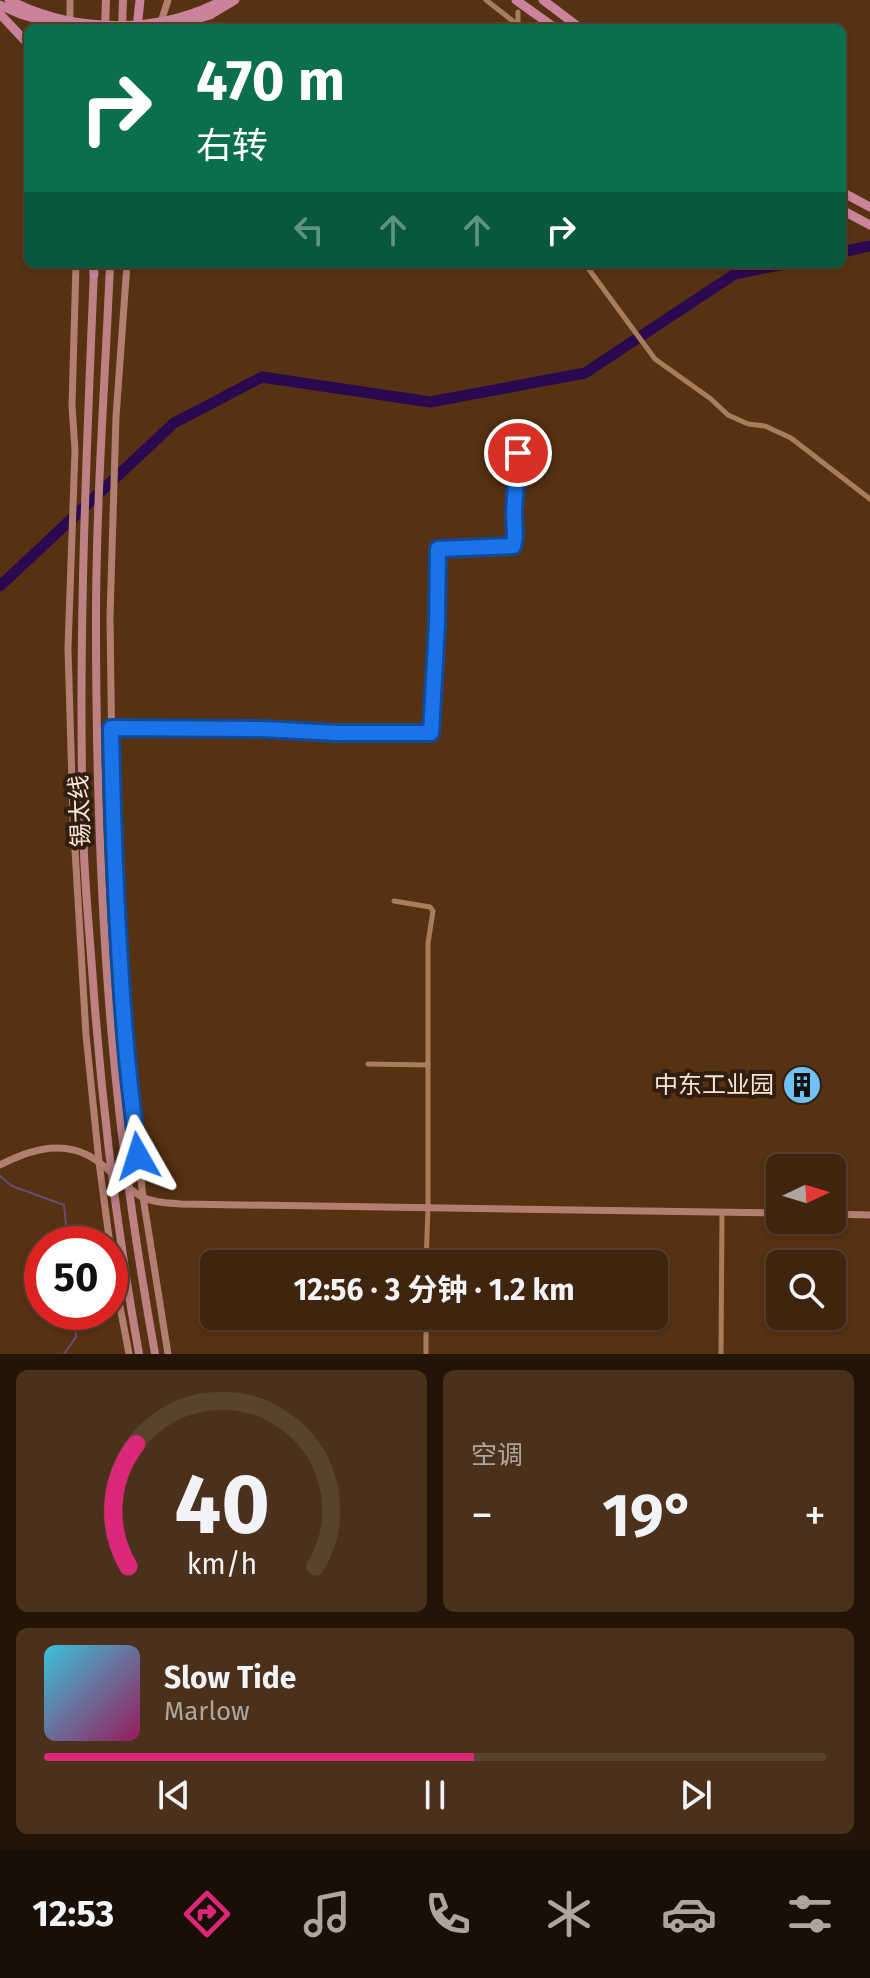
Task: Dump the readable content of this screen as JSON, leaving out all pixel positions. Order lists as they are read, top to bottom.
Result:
{
  "streets": {
    "main road": ["锡太线"]
  },
  "places": {
    "building": ["中东工业园"]
  },
  "north": "right",
  "page": {
    "turn": ["470 m", "右转"],
    "limit": "50",
    "trip": "12:56 · 3 分钟 · 1.2 km",
    "tile": "空调",
    "heat": ["−", "19°", "+"],
    "song": ["Slow Tide", "Marlow"],
    "tabs": "12:53",
    "gauge": ["40", "km/h"]
  }
}
